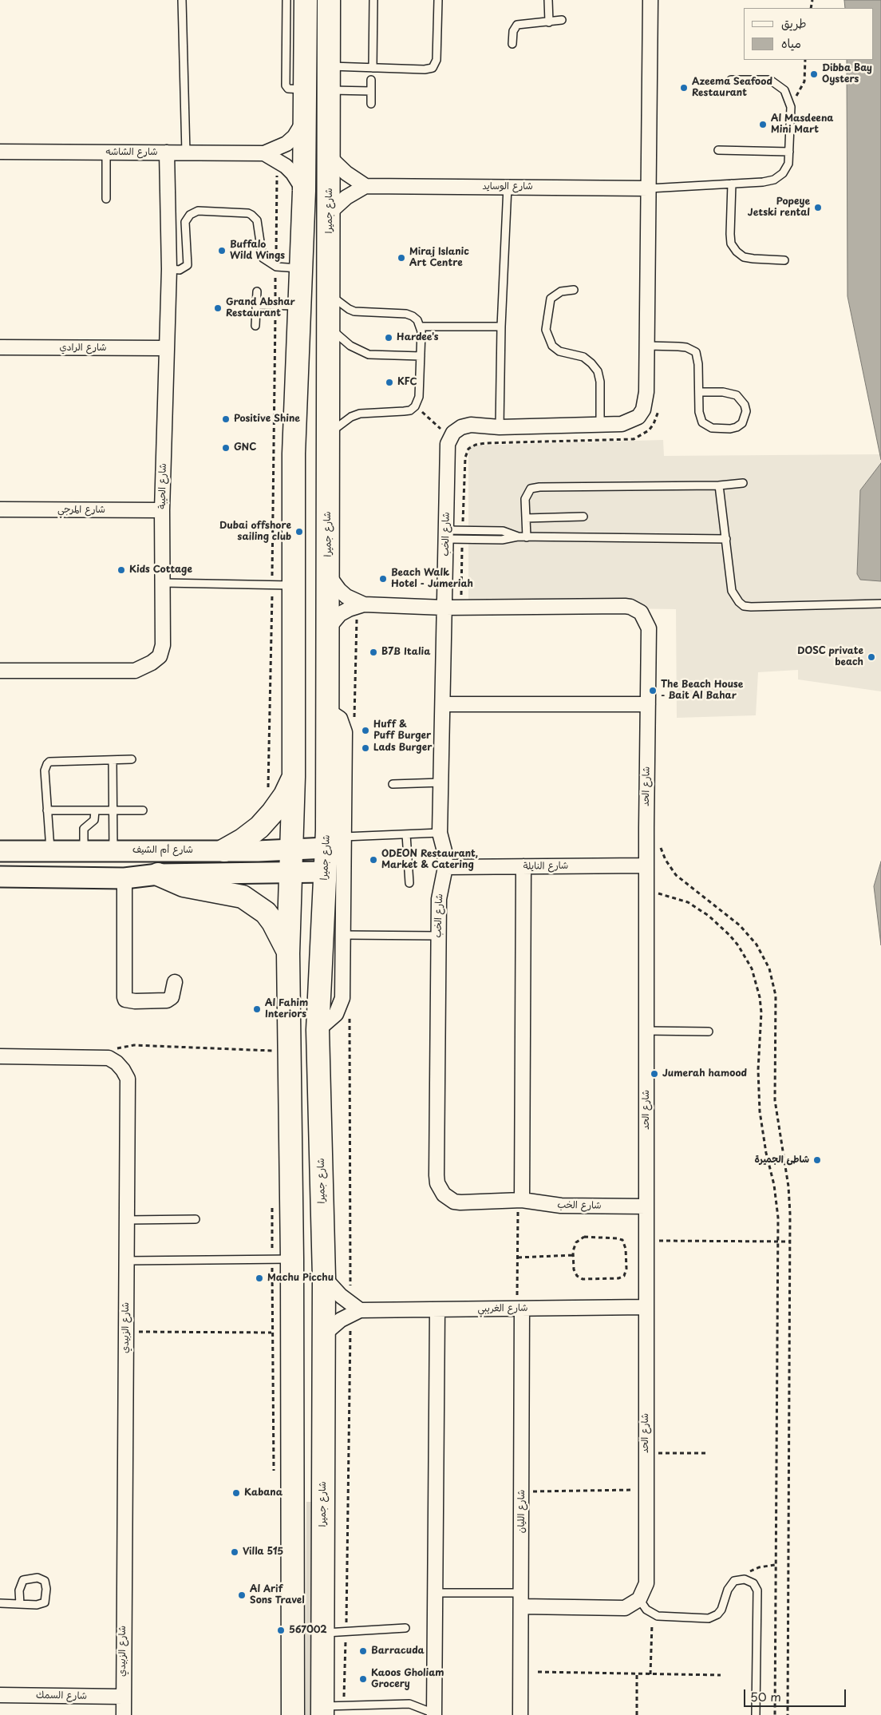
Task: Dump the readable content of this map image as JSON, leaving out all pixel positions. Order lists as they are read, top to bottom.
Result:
{
  "streets": {
    "main road": ["شارع جميرا", "شارع أم الشيف"],
    "street": [
      "شارع الشاشه",
      "شارع الوسايد",
      "شارع الرادي",
      "شارع الحيبة",
      "شارع المرجي",
      "شارع الخب",
      "شارع الحد",
      "شارع النايلة",
      "شارع الغريبي",
      "شارع الزبيدي",
      "شارع الليان",
      "شارع السمك"
    ]
  },
  "crossings": [
    ["شارع الشاشه", "شارع الحيبة"],
    ["شارع جميرا", "شارع أم الشيف"],
    ["شارع الرادي", "شارع الحيبة"],
    ["شارع الحيبة", "شارع المرجي"],
    ["شارع الخب", "شارع الحد"],
    ["شارع الخب", "شارع النايلة"],
    ["شارع الحد", "شارع النايلة"],
    ["شارع الحد", "شارع الغريبي"],
    ["شارع الغريبي", "شارع الليان"],
    ["شارع الزبيدي", "شارع السمك"]
  ],
  "places": [
    "Dibba Bay Oysters",
    "Azeema Seafood Restaurant",
    "Al Masdeena Mini Mart",
    "Popeye Jetski rental",
    "Buffalo Wild Wings",
    "Miraj Islanic Art Centre",
    "Grand Abshar Restaurant",
    "Hardee's",
    "KFC",
    "Positive Shine",
    "GNC",
    "Dubai offshore sailing club",
    "Kids Cottage",
    "Beach Walk Hotel - Jumeriah",
    "B7B Italia",
    "DOSC private beach",
    "The Beach House - Bait Al Bahar",
    "Huff & Puff Burger",
    "Lads Burger",
    "ODEON Restaurant, Market & Catering",
    "Al Fahim Interiors",
    "Jumerah hamood",
    "شاطئ الجميرة",
    "Machu Picchu",
    "Kabana",
    "Villa 515",
    "Al Arif Sons Travel",
    "567002",
    "Barracuda",
    "Kaoos Gholiam Grocery"
  ],
  "legend": ["طريق", "مياه"],
  "scale_bar": "50 m"
}
